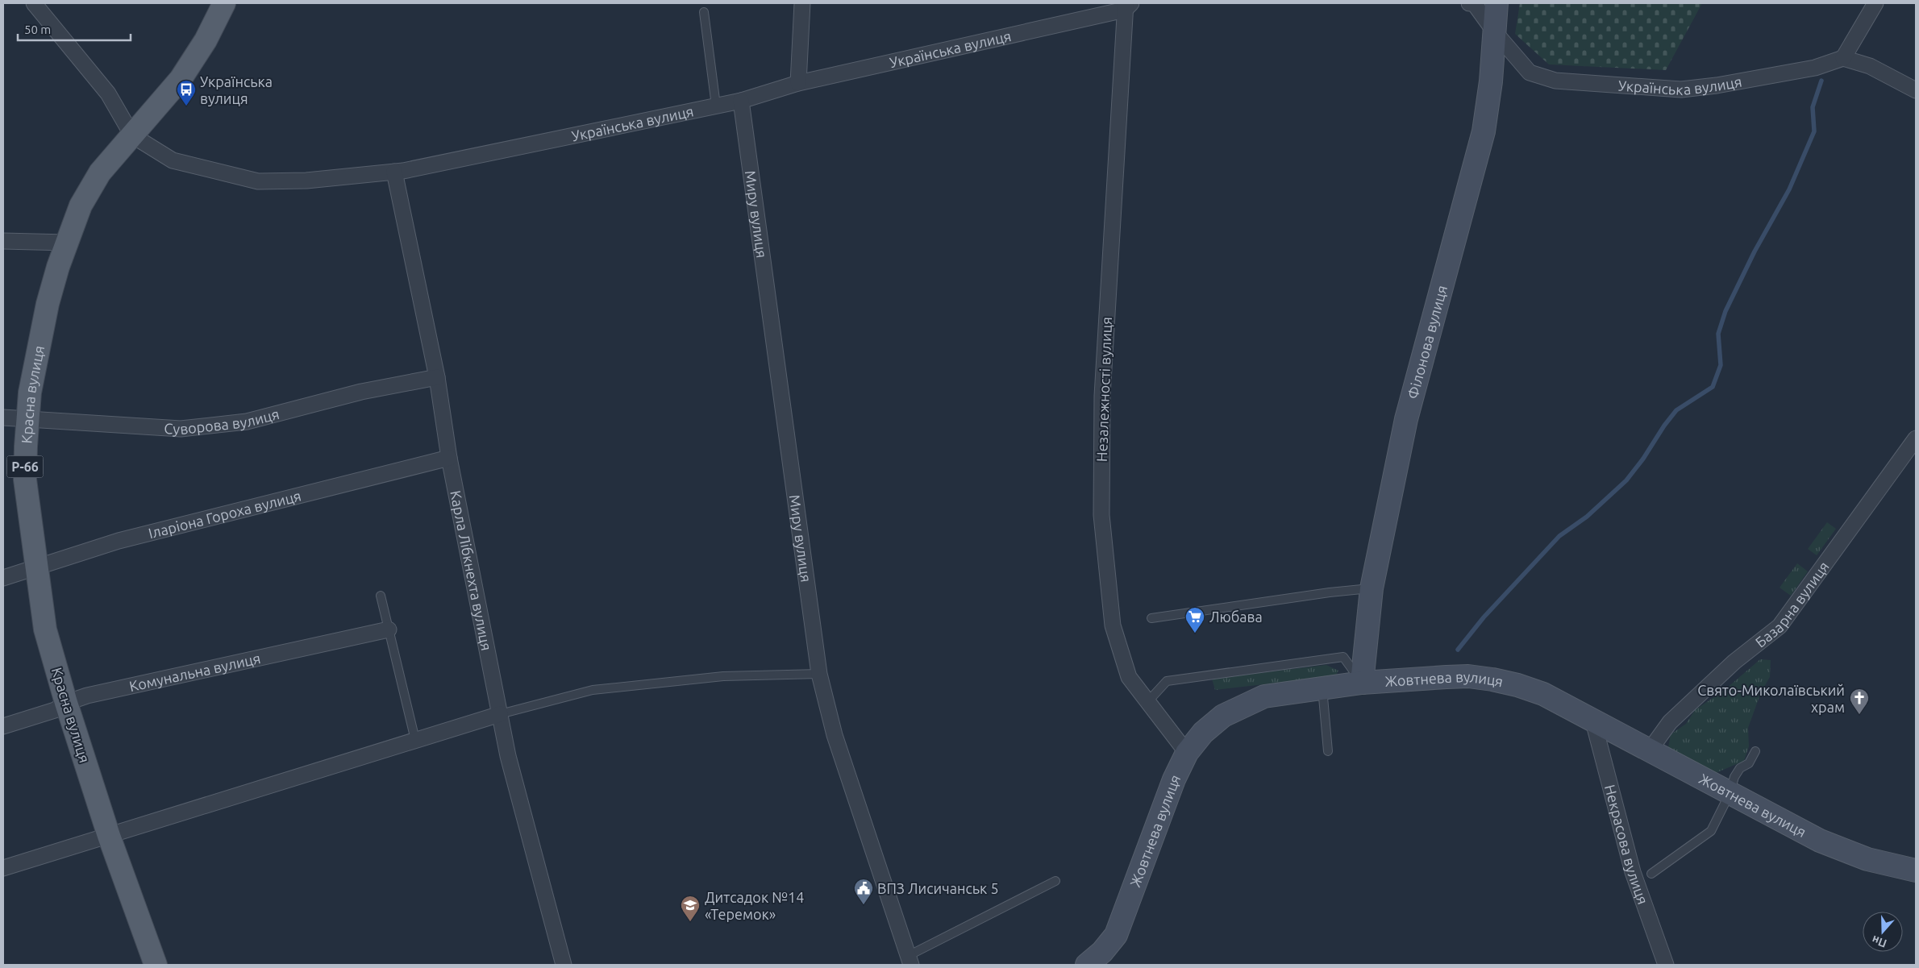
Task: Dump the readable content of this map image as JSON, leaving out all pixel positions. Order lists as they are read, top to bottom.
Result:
{
  "streets": {
    "main road": [
      "Філонова вулиця",
      "Красна вулиця",
      "Р-66",
      "Жовтнева вулиця"
    ],
    "street": [
      "Українська вулиця",
      "Миру вулиця",
      "Незалежності вулиця",
      "Суворова вулиця",
      "Іларіона Гороха вулиця",
      "Карла Лібкнехта вулиця",
      "Базарна вулиця",
      "Комунальна вулиця",
      "Некрасова вулиця"
    ]
  },
  "crossings": [
    ["Українська вулиця", "Миру вулиця"],
    ["Українська вулиця", "Філонова вулиця"],
    ["Українська вулиця", "Незалежності вулиця"],
    ["Українська вулиця", "Красна вулиця"],
    ["Українська вулиця", "Карла Лібкнехта вулиця"],
    ["Філонова вулиця", "Жовтнева вулиця"],
    ["Незалежності вулиця", "Жовтнева вулиця"],
    ["Красна вулиця", "Суворова вулиця"],
    ["Красна вулиця", "Іларіона Гороха вулиця"],
    ["Красна вулиця", "Комунальна вулиця"],
    ["Суворова вулиця", "Карла Лібкнехта вулиця"],
    ["Іларіона Гороха вулиця", "Карла Лібкнехта вулиця"],
    ["Базарна вулиця", "Жовтнева вулиця"],
    ["Жовтнева вулиця", "Некрасова вулиця"]
  ],
  "places": {
    "bus stop": ["Українська вулиця"],
    "supermarket": ["Любава"],
    "church": ["Свято-Миколаївський храм"],
    "public building": ["ВПЗ Лисичанськ 5"],
    "school or university": ["Дитсадок №14 «Теремок»"]
  },
  "scale_bar": "50 m",
  "north": "bottom"
}
